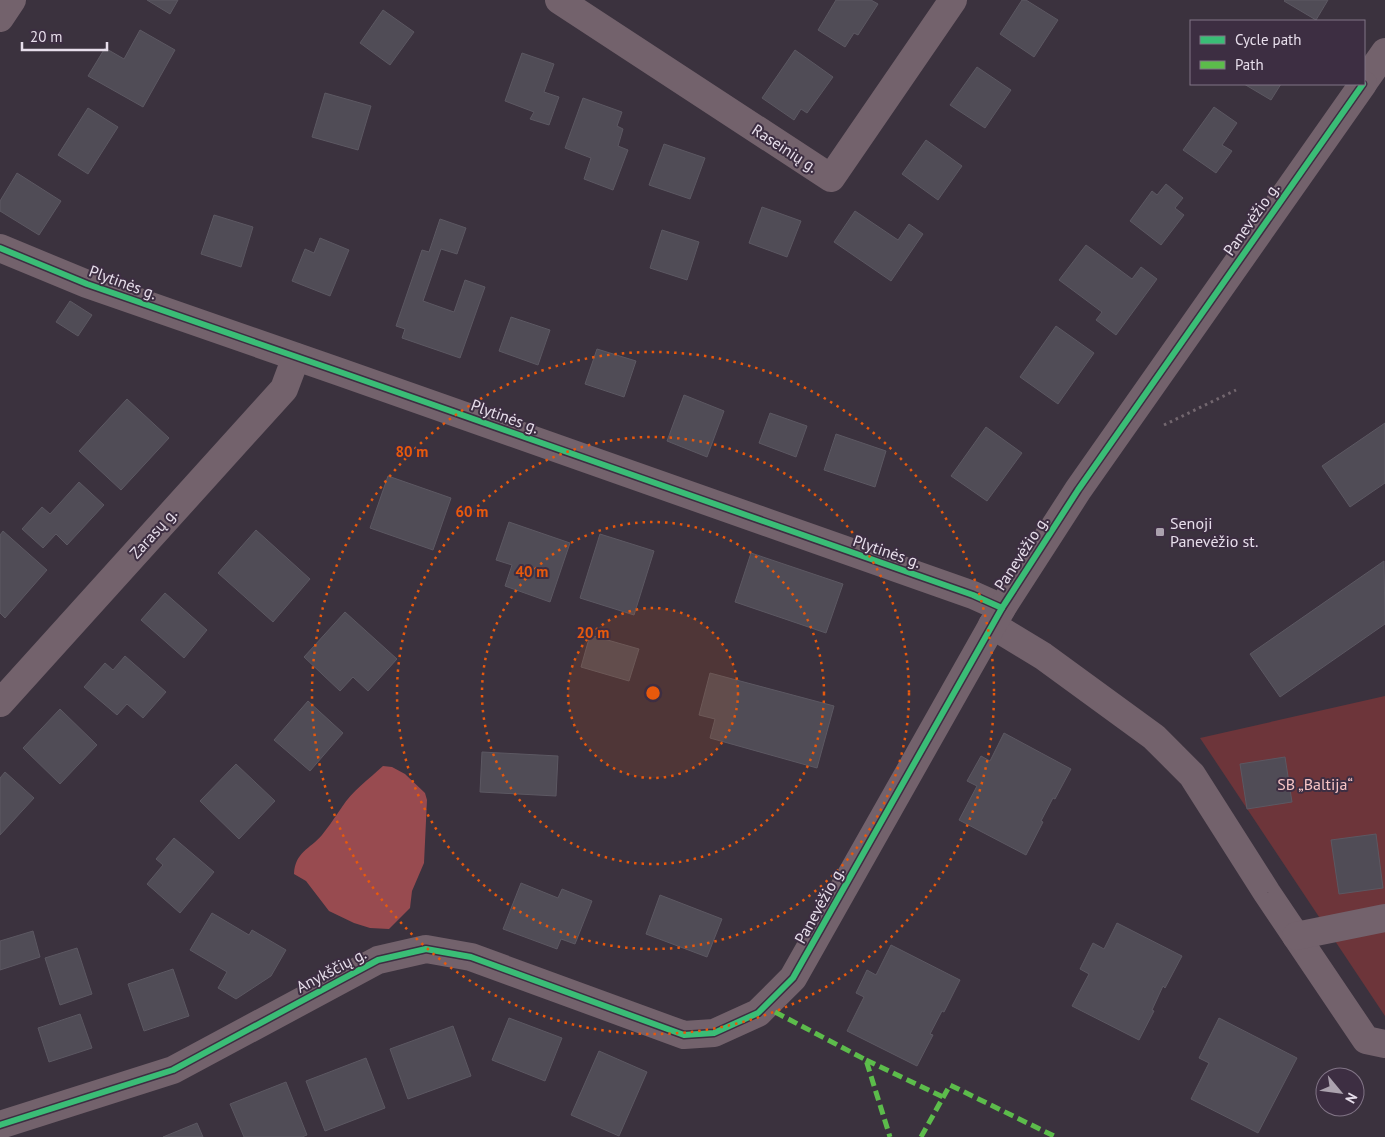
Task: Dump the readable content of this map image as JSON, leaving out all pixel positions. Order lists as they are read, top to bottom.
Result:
{
  "streets": {
    "street": [
      "Raseinių g.",
      "Panevėžio g.",
      "Plytinės g.",
      "Zarasų g.",
      "Anykščių g."
    ]
  },
  "crossings": [
    ["Panevėžio g.", "Plytinės g."],
    ["Panevėžio g.", "Anykščių g."],
    ["Plytinės g.", "Zarasų g."]
  ],
  "parks": ["SB „Baltija“"],
  "places": {
    "transit": ["Senoji Panevėžio st."]
  },
  "legend": ["Cycle path", "Path"],
  "scale_bar": "20 m",
  "north": "bottom right",
  "rings": [
    "80 m",
    "60 m",
    "40 m",
    "20 m"
  ]
}
